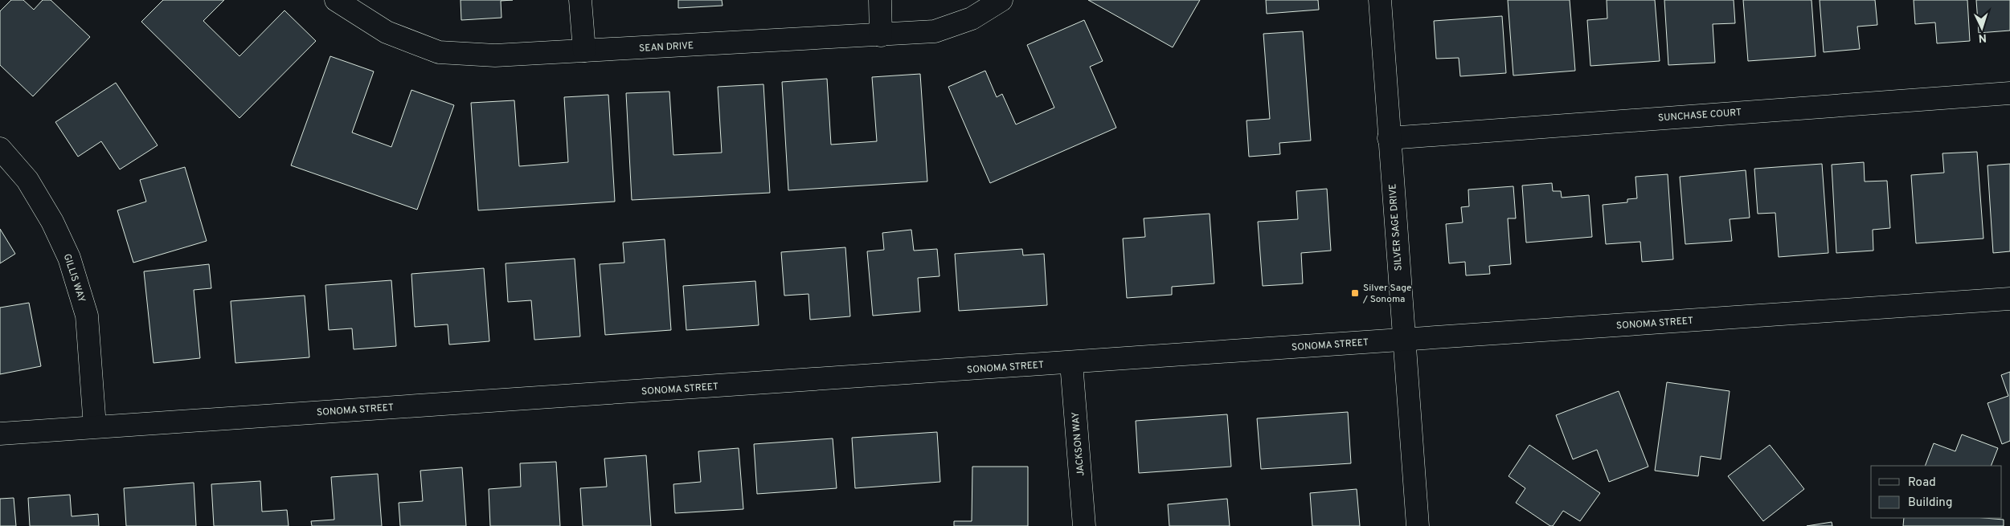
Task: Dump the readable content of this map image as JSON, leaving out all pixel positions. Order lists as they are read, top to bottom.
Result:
{
  "streets": {
    "street": [
      "SEAN DRIVE",
      "SUNCHASE COURT",
      "SILVER SAGE DRIVE",
      "GILLIS WAY",
      "SONOMA STREET",
      "JACKSON WAY"
    ]
  },
  "crossings": [
    ["SUNCHASE COURT", "SILVER SAGE DRIVE"],
    ["SILVER SAGE DRIVE", "SONOMA STREET"],
    ["GILLIS WAY", "SONOMA STREET"],
    ["SONOMA STREET", "JACKSON WAY"]
  ],
  "places": {
    "transit": ["Silver Sage / Sonoma"]
  },
  "legend": ["Road", "Building"],
  "north": "bottom"
}
